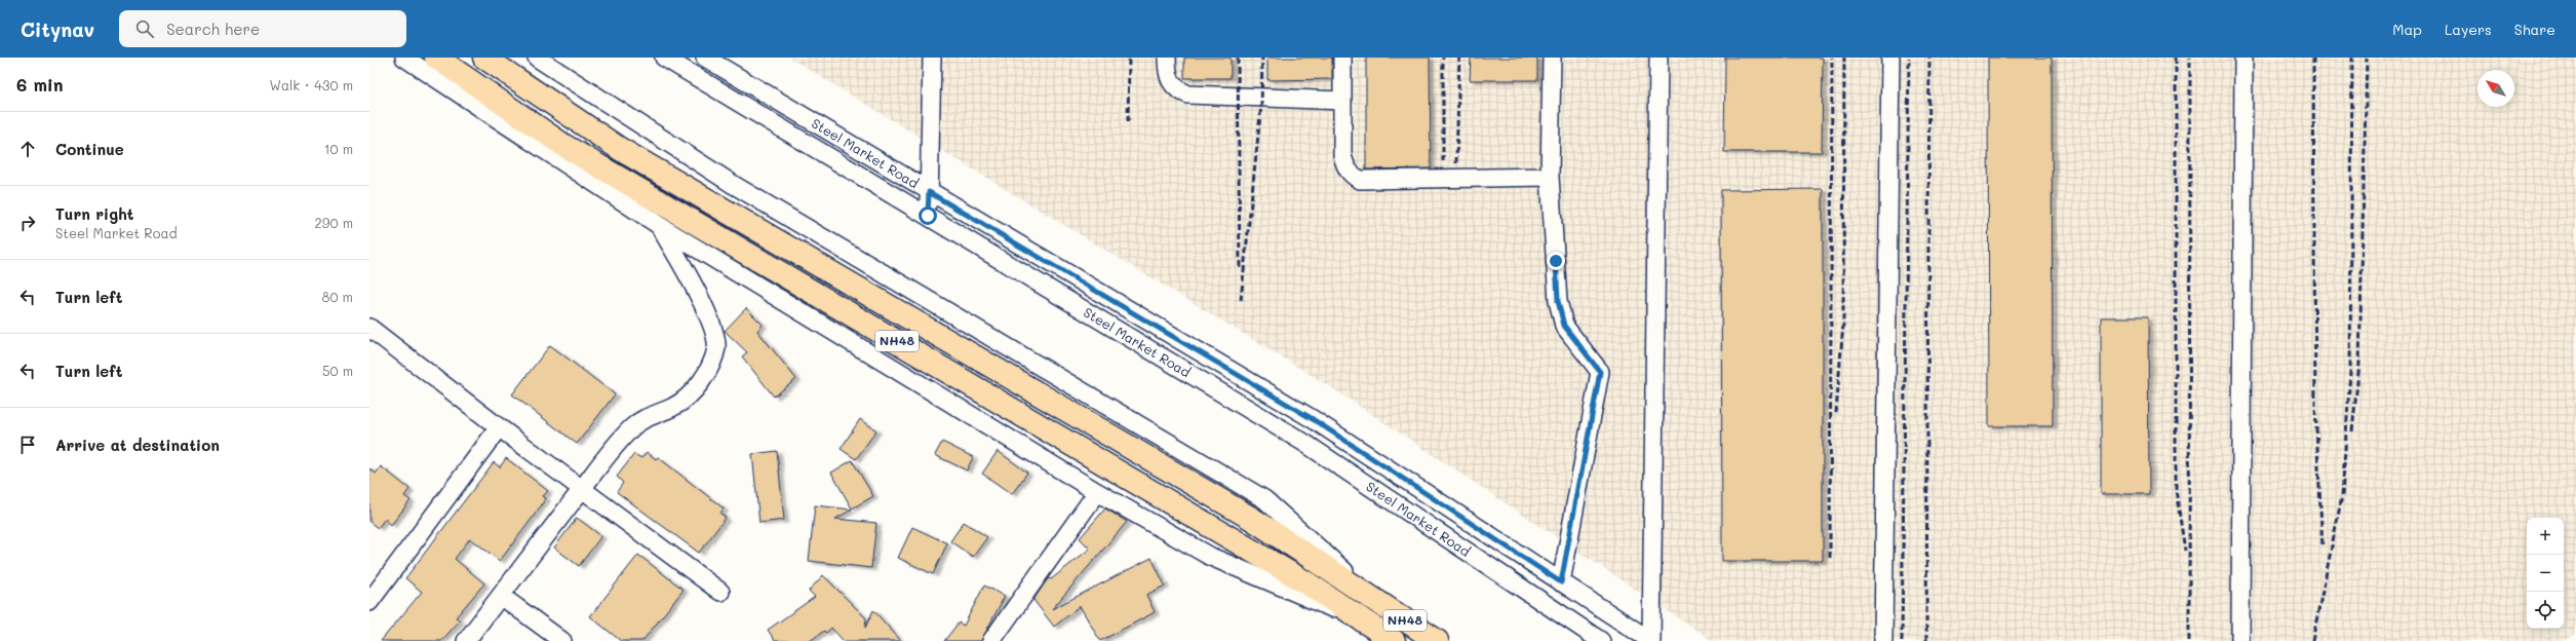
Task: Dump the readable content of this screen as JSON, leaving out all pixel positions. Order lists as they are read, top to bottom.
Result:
{
  "streets": {
    "highway": ["NH48"],
    "street": ["Steel Market Road"]
  },
  "north": "top left",
  "page": {
    "header": "Citynav",
    "search": "Search here",
    "nav": ["Map", "Layers", "Share"],
    "heading": ["6 min", "Walk · 430 m"],
    "list": [
      ["Continue", "10 m"],
      ["Turn right", "Steel Market Road", "290 m"],
      ["Turn left", "80 m"],
      ["Turn left", "50 m"],
      "Arrive at destination"
    ],
    "map_buttons": ["+", "−"]
  }
}
